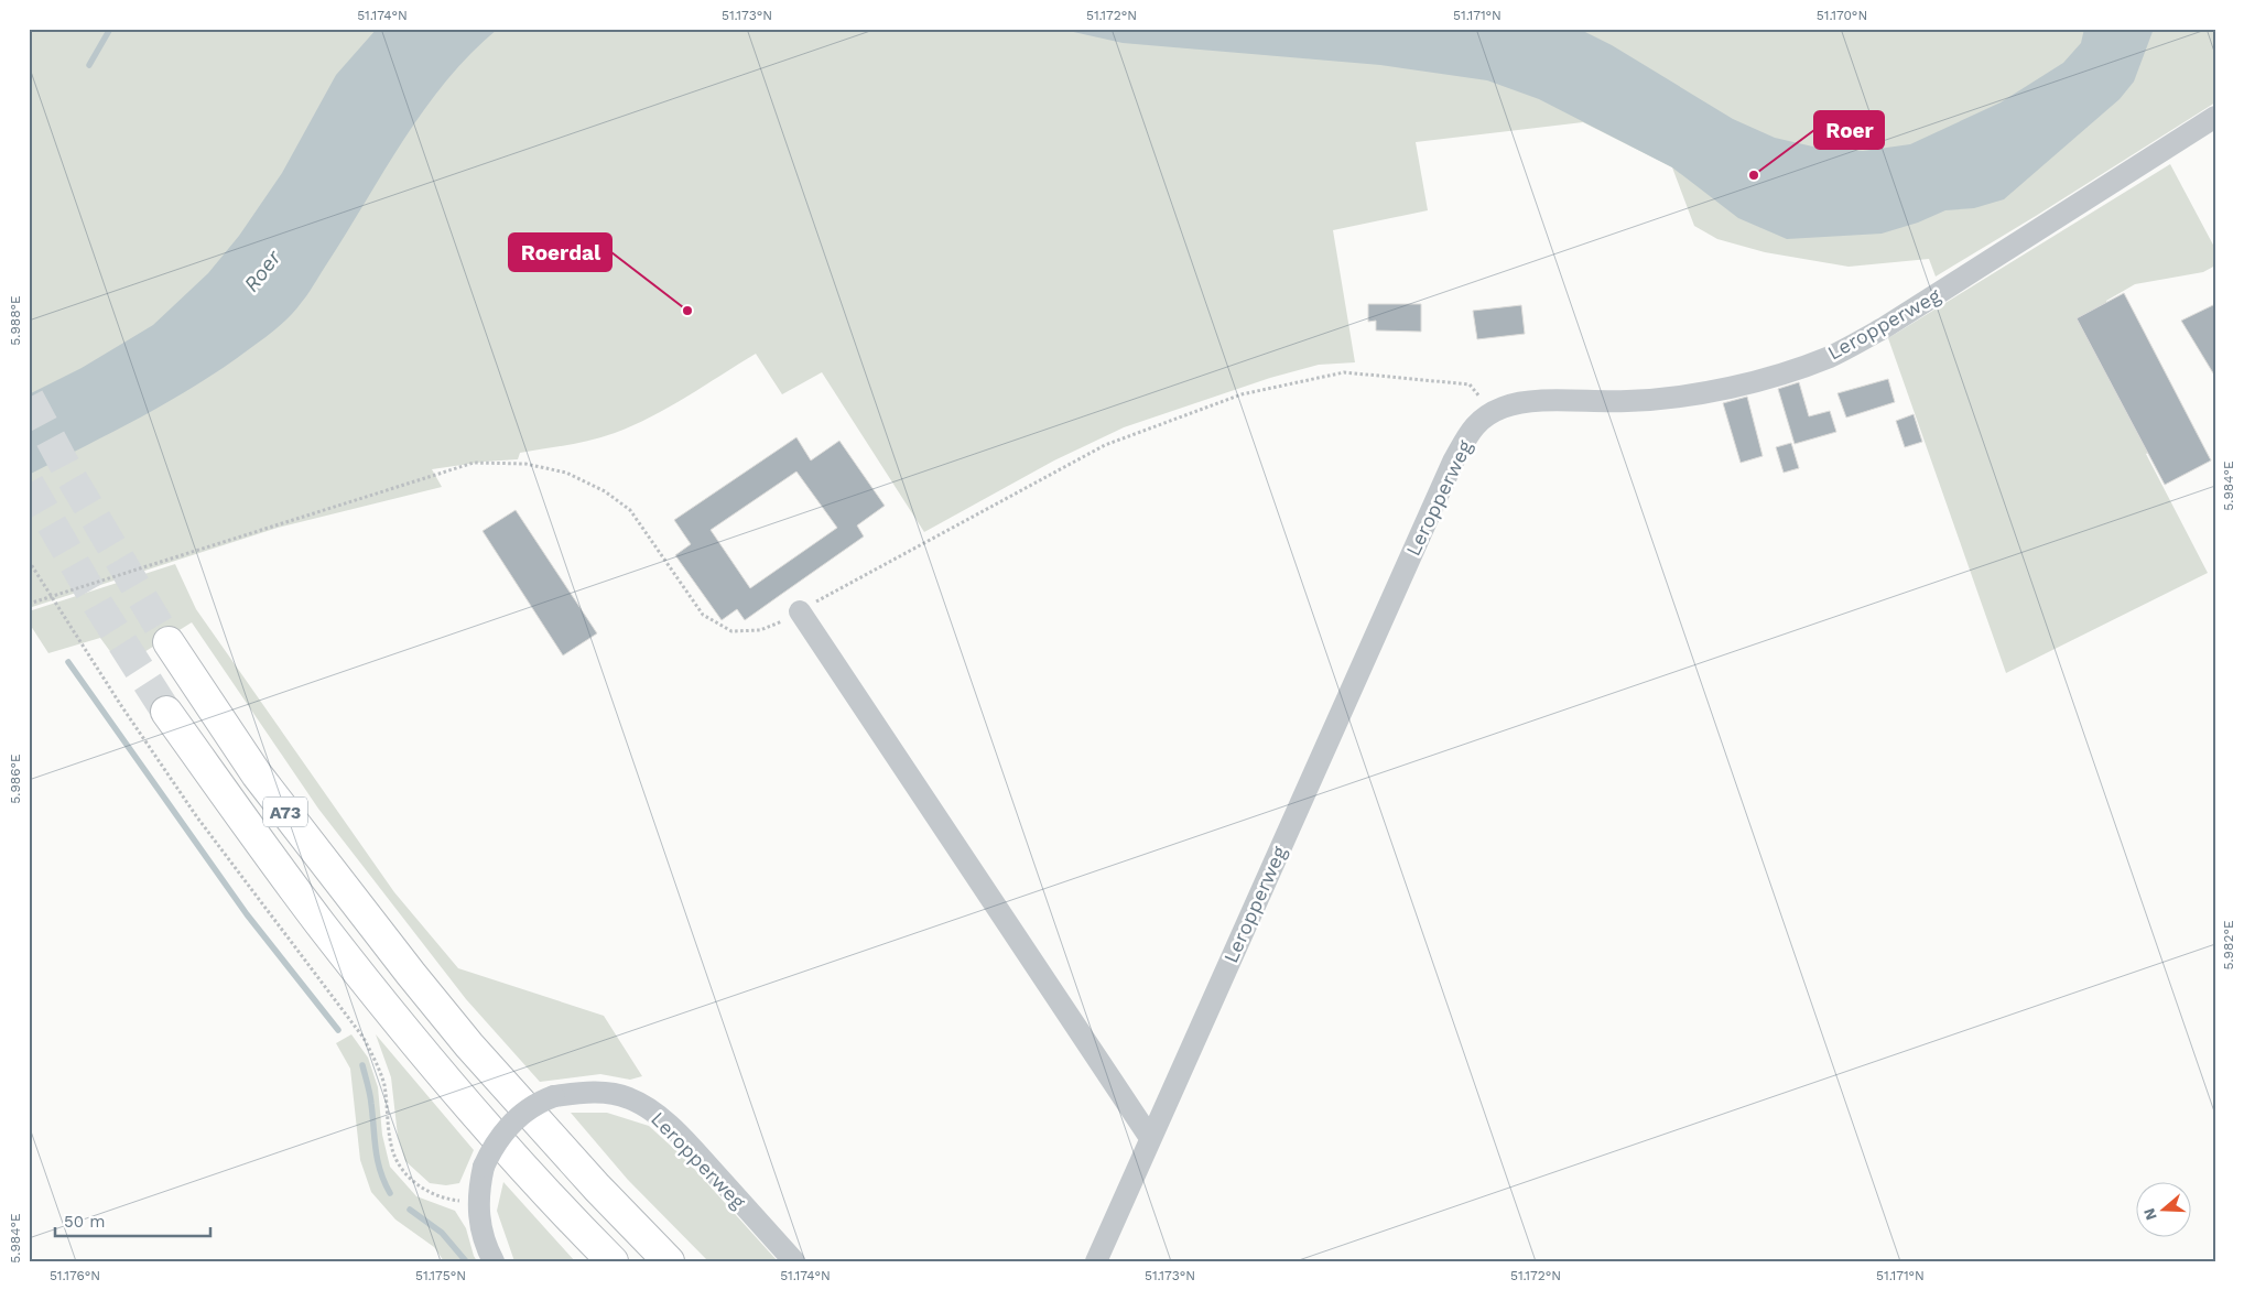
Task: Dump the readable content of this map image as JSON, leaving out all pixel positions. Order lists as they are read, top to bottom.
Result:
{
  "streets": {
    "highway": ["A73"],
    "street": ["Leropperweg"]
  },
  "water": ["Roer"],
  "places": ["Roer", "Roerdal"],
  "scale_bar": "50 m",
  "north": "left",
  "coordinates": [
    "51.174°N",
    "51.173°N",
    "51.172°N",
    "51.171°N",
    "51.170°N",
    "5.988°E",
    "5.984°E",
    "5.986°E",
    "5.982°E",
    "51.176°N",
    "51.175°N"
  ]
}
